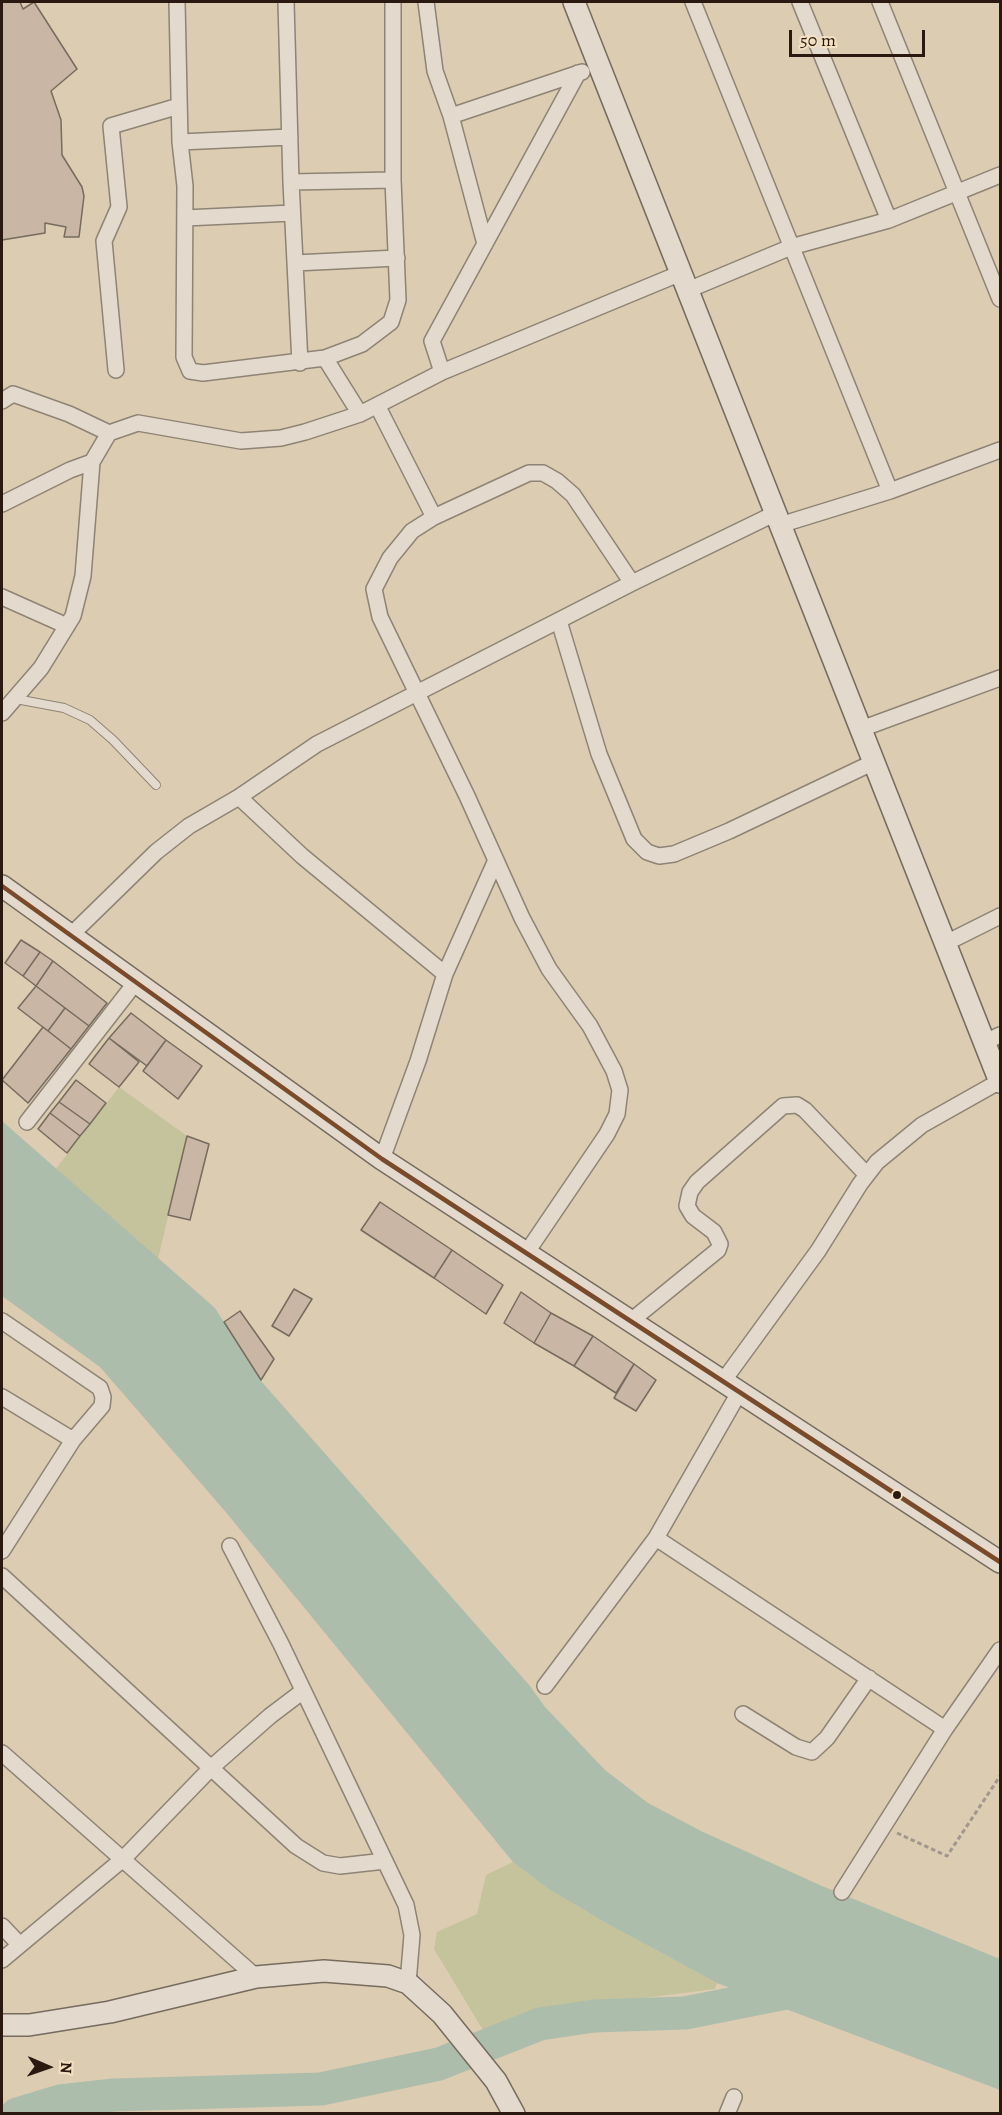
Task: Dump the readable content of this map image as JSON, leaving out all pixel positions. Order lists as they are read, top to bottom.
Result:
{
  "scale_bar": "50 m",
  "north": "right"
}
